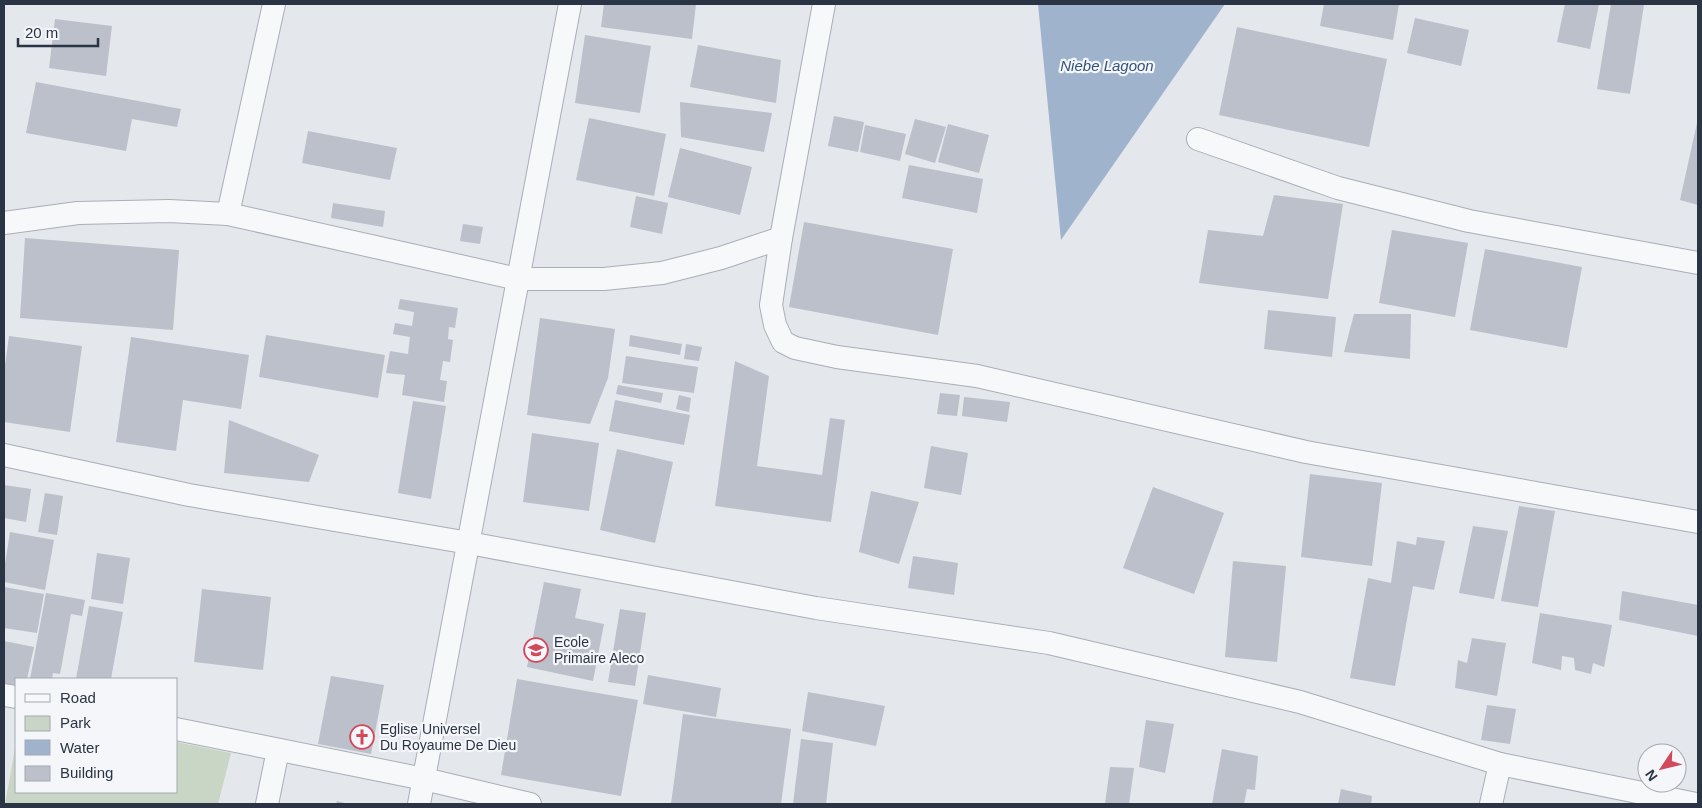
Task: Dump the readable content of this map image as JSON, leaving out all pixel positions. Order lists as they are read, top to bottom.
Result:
{
  "water": ["Niebe Lagoon"],
  "places": {
    "school or university": ["Ecole Primaire Aleco"],
    "church": ["Eglise Universel Du Royaume De Dieu"]
  },
  "legend": [
    "Road",
    "Park",
    "Water",
    "Building"
  ],
  "scale_bar": "20 m",
  "north": "bottom left"
}
